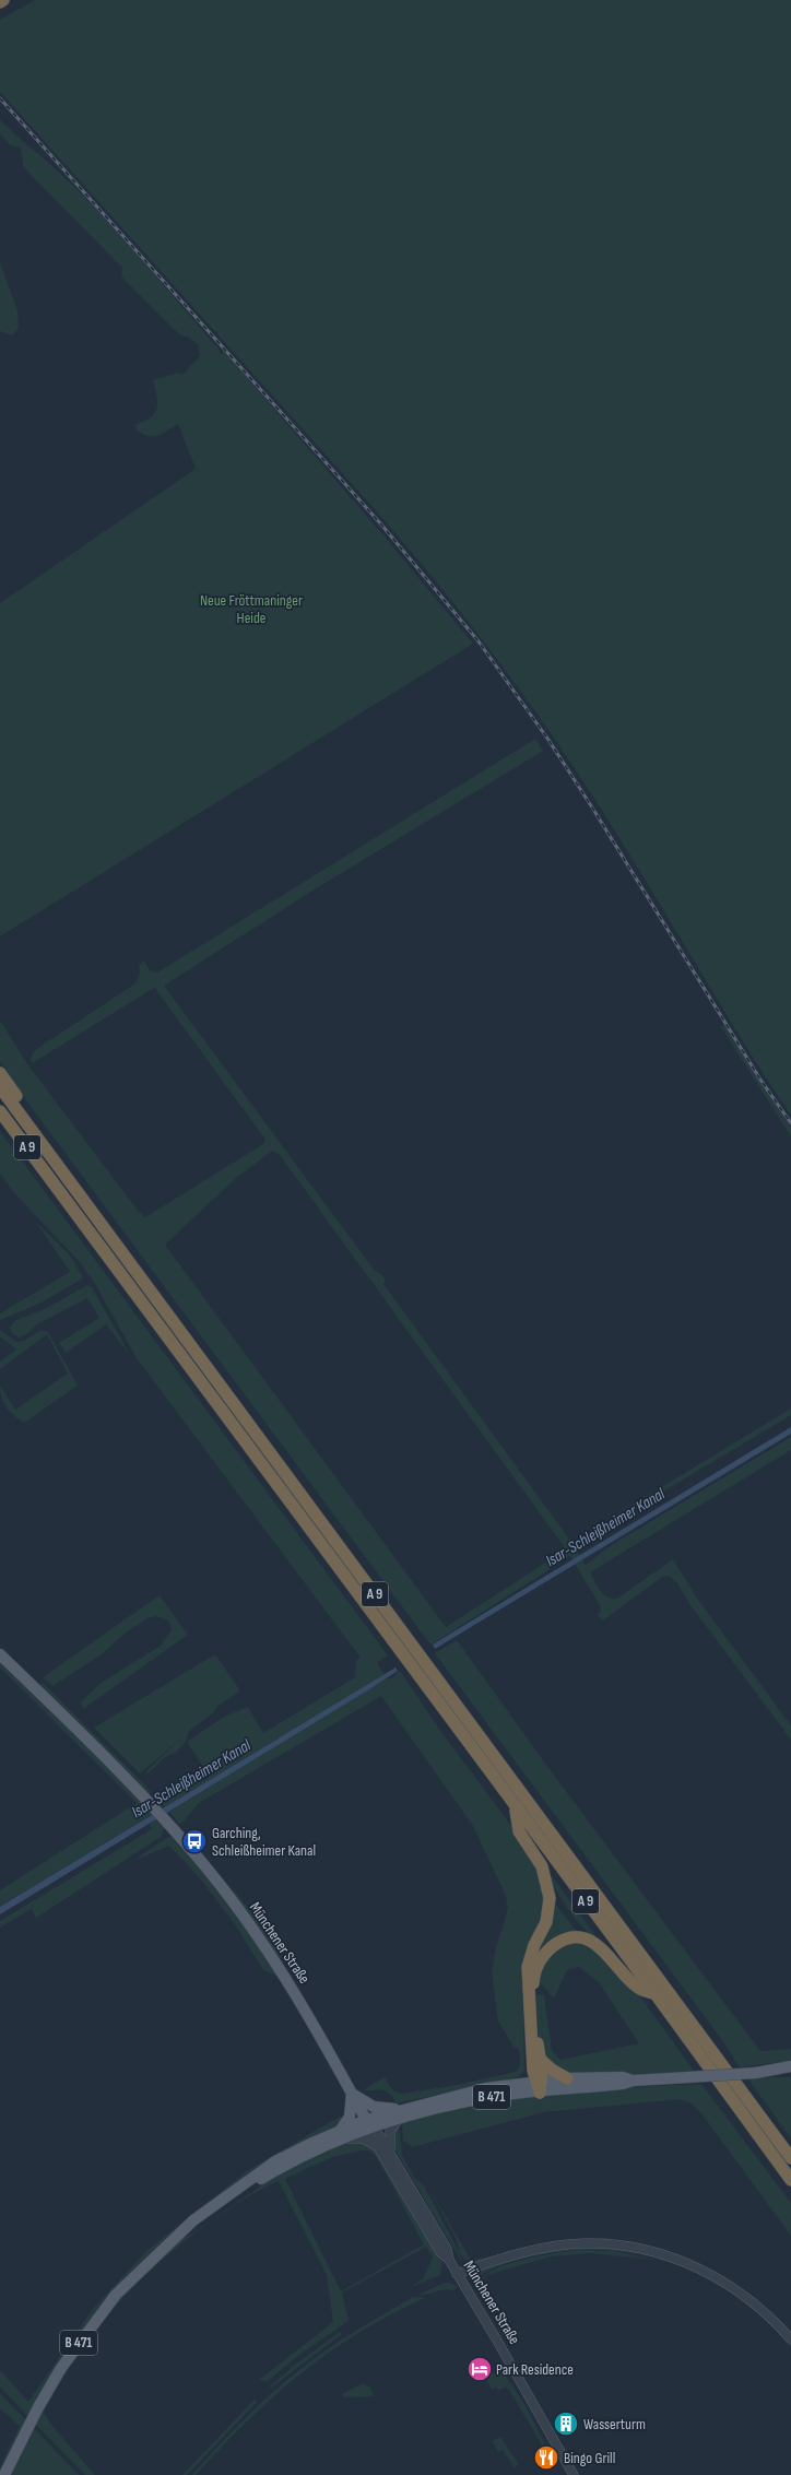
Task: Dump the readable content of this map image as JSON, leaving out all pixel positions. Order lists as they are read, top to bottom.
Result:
{
  "streets": {
    "highway": ["A 9"],
    "main road": ["Münchener Straße", "B 471"]
  },
  "crossings": [
    ["Münchener Straße", "B 471"]
  ],
  "water": ["Isar-Schleißheimer Kanal"],
  "parks": ["Neue Fröttmaninger Heide"],
  "places": {
    "bus stop": ["Garching, Schleißheimer Kanal"],
    "hotel": ["Park Residence"],
    "building": ["Wasserturm"],
    "restaurant": ["Bingo Grill"]
  }
}
